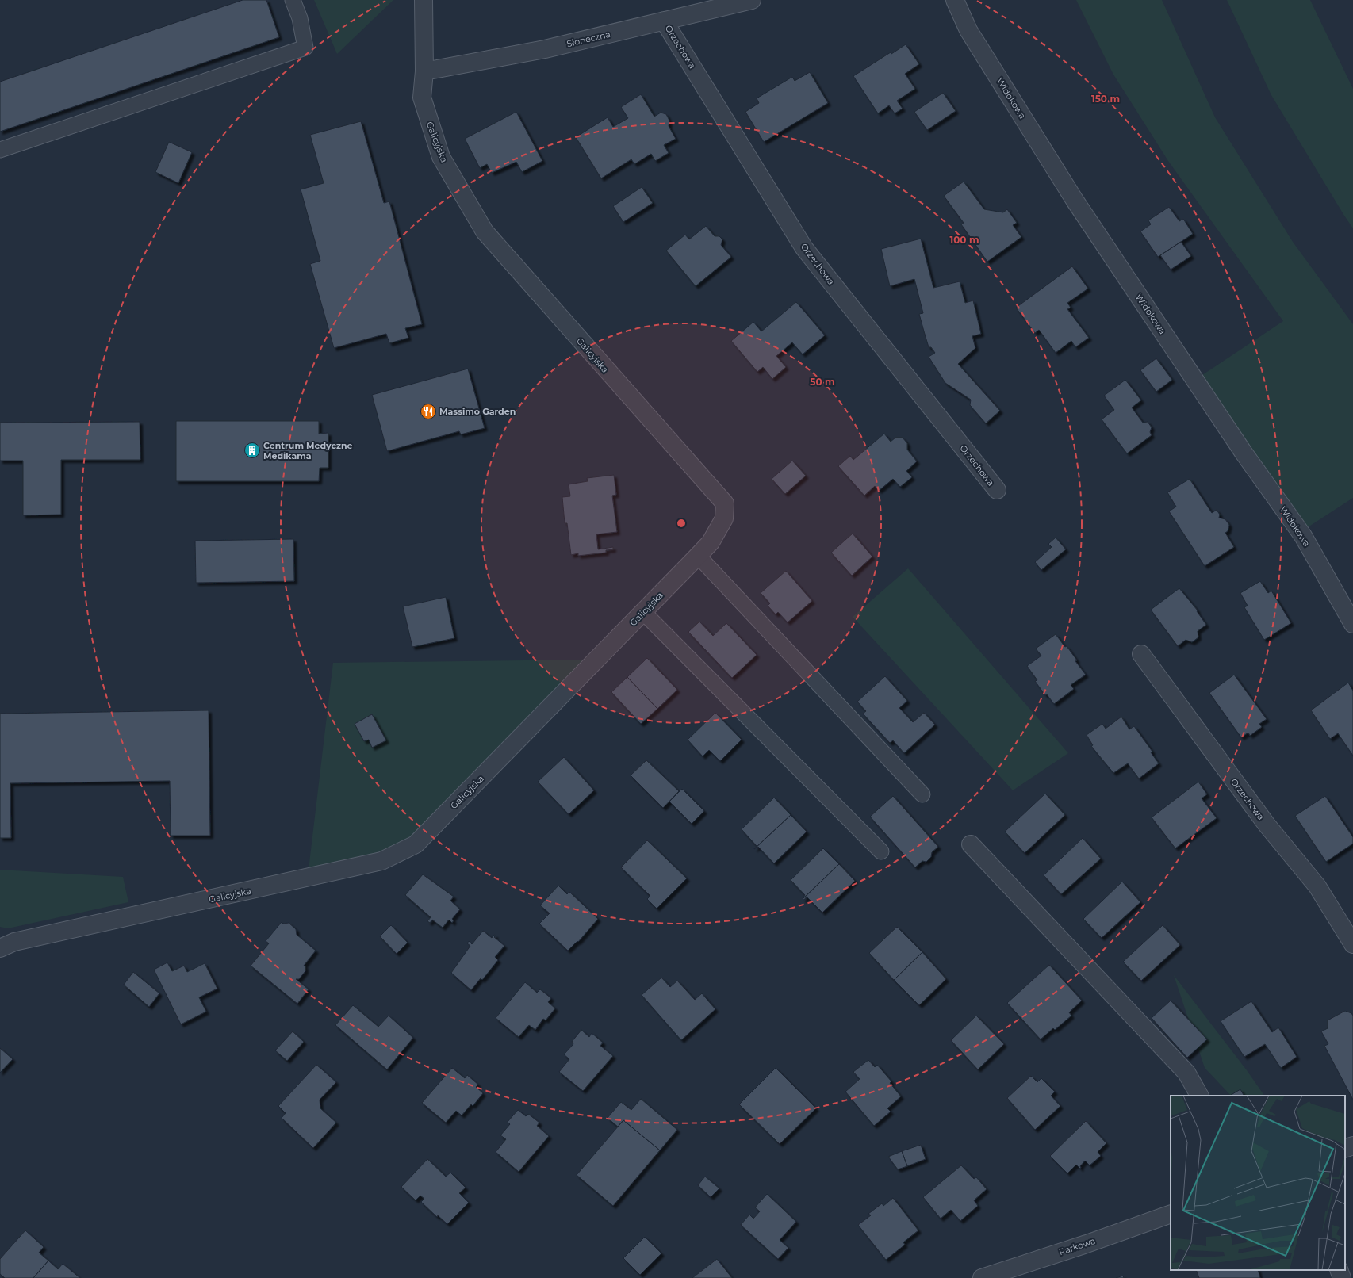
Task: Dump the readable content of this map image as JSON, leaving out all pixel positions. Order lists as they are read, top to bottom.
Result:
{
  "streets": {
    "street": [
      "Słoneczna",
      "Orzechowa",
      "Widokowa",
      "Galicyjska",
      "Parkowa"
    ]
  },
  "crossings": [
    ["Słoneczna", "Orzechowa"],
    ["Słoneczna", "Galicyjska"]
  ],
  "places": {
    "restaurant": ["Massimo Garden"],
    "building": ["Centrum Medyczne Medikama"]
  },
  "rings": ["150 m", "100 m", "50 m"]
}
